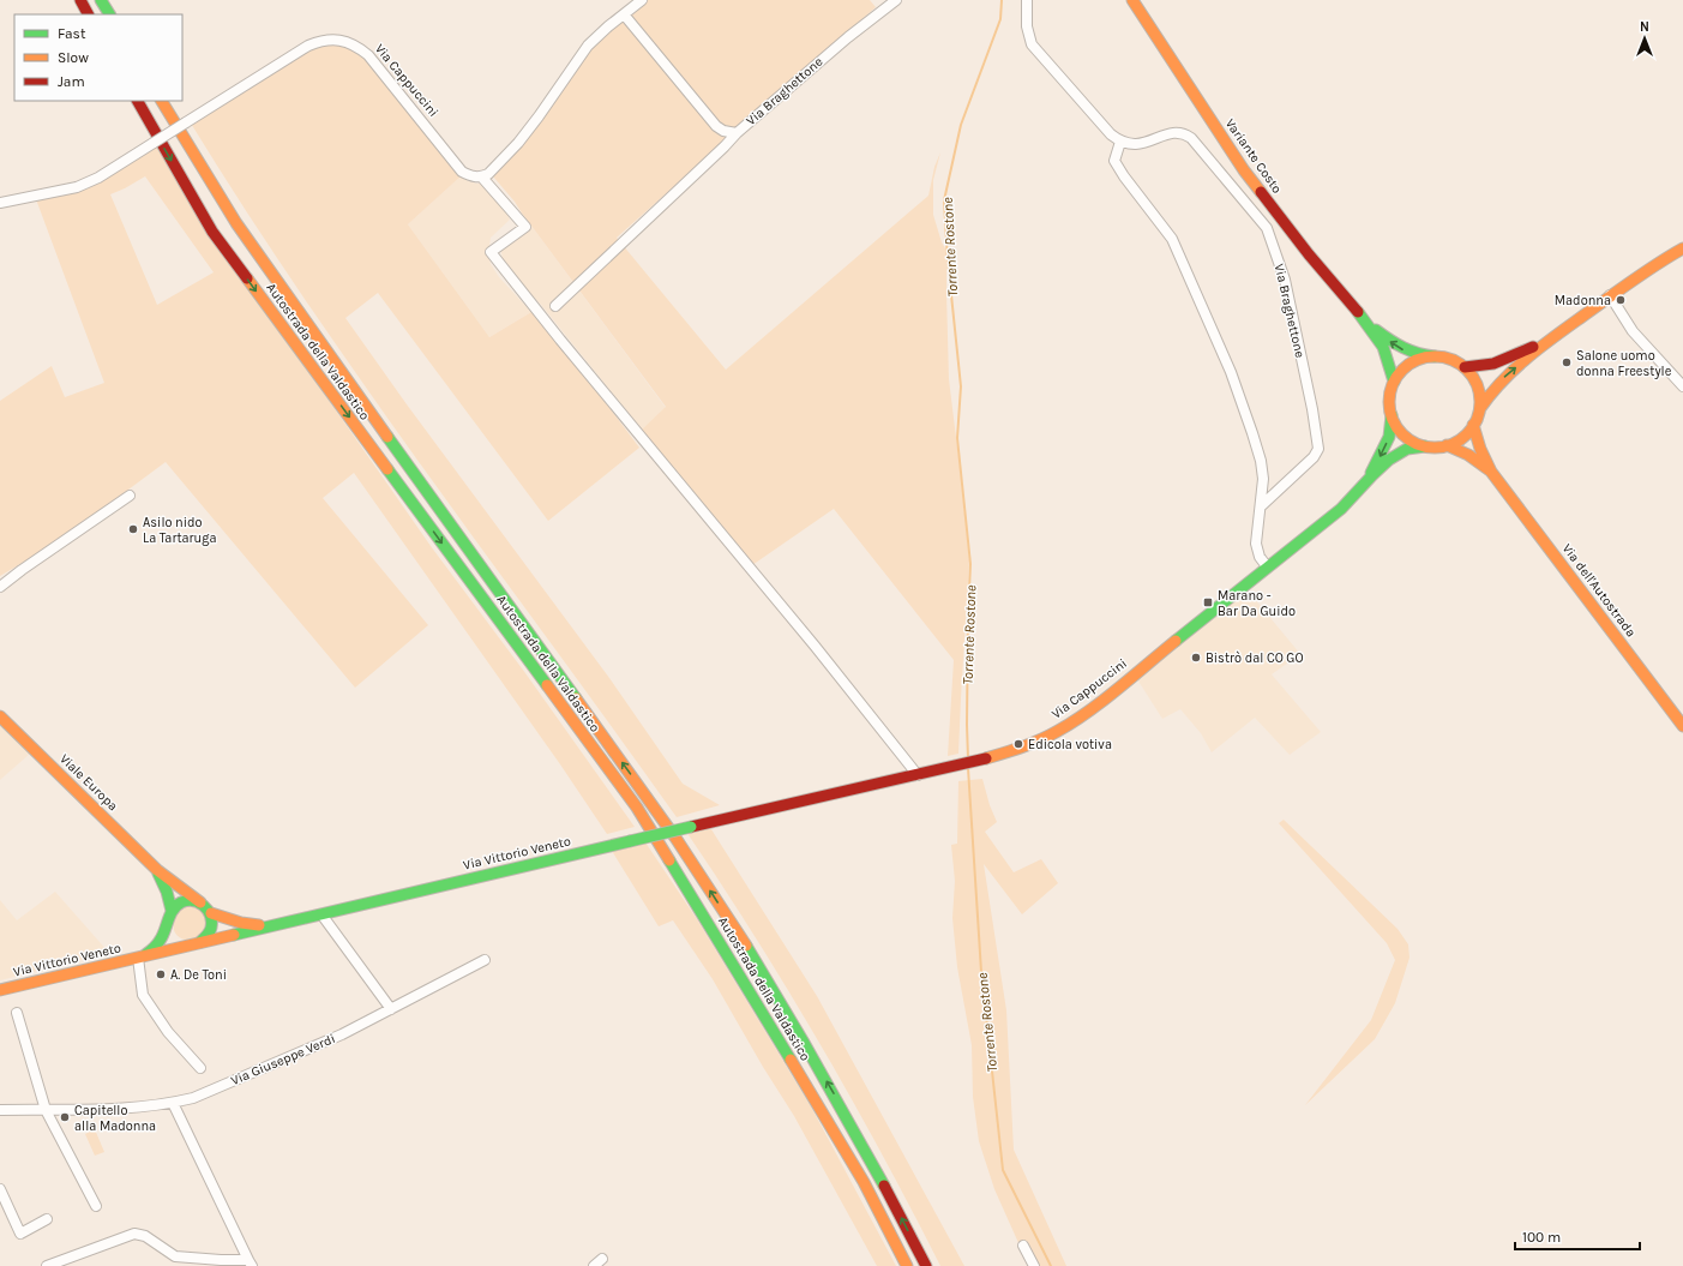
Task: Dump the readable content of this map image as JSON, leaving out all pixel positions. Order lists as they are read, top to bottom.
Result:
{
  "streets": {
    "main road": [
      "Via Cappuccini",
      "Variante Costo",
      "Autostrada della Valdastico",
      "Via dell'Autostrada",
      "Viale Europa",
      "Via Vittorio Veneto"
    ],
    "street": ["Via Braghettone", "Via Giuseppe Verdi"]
  },
  "crossings": [
    ["Via Cappuccini", "Via Vittorio Veneto"],
    ["Viale Europa", "Via Vittorio Veneto"]
  ],
  "water": ["Torrente Rostone"],
  "places": {
    "other": [
      "Madonna",
      "Salone uomo donna Freestyle",
      "Asilo nido La Tartaruga",
      "Bistrò dal CO GO",
      "Edicola votiva",
      "A. De Toni",
      "Capitello alla Madonna"
    ],
    "transit": ["Marano - Bar Da Guido"]
  },
  "legend": ["Fast", "Slow", "Jam"],
  "scale_bar": "100 m",
  "north": "top"
}
